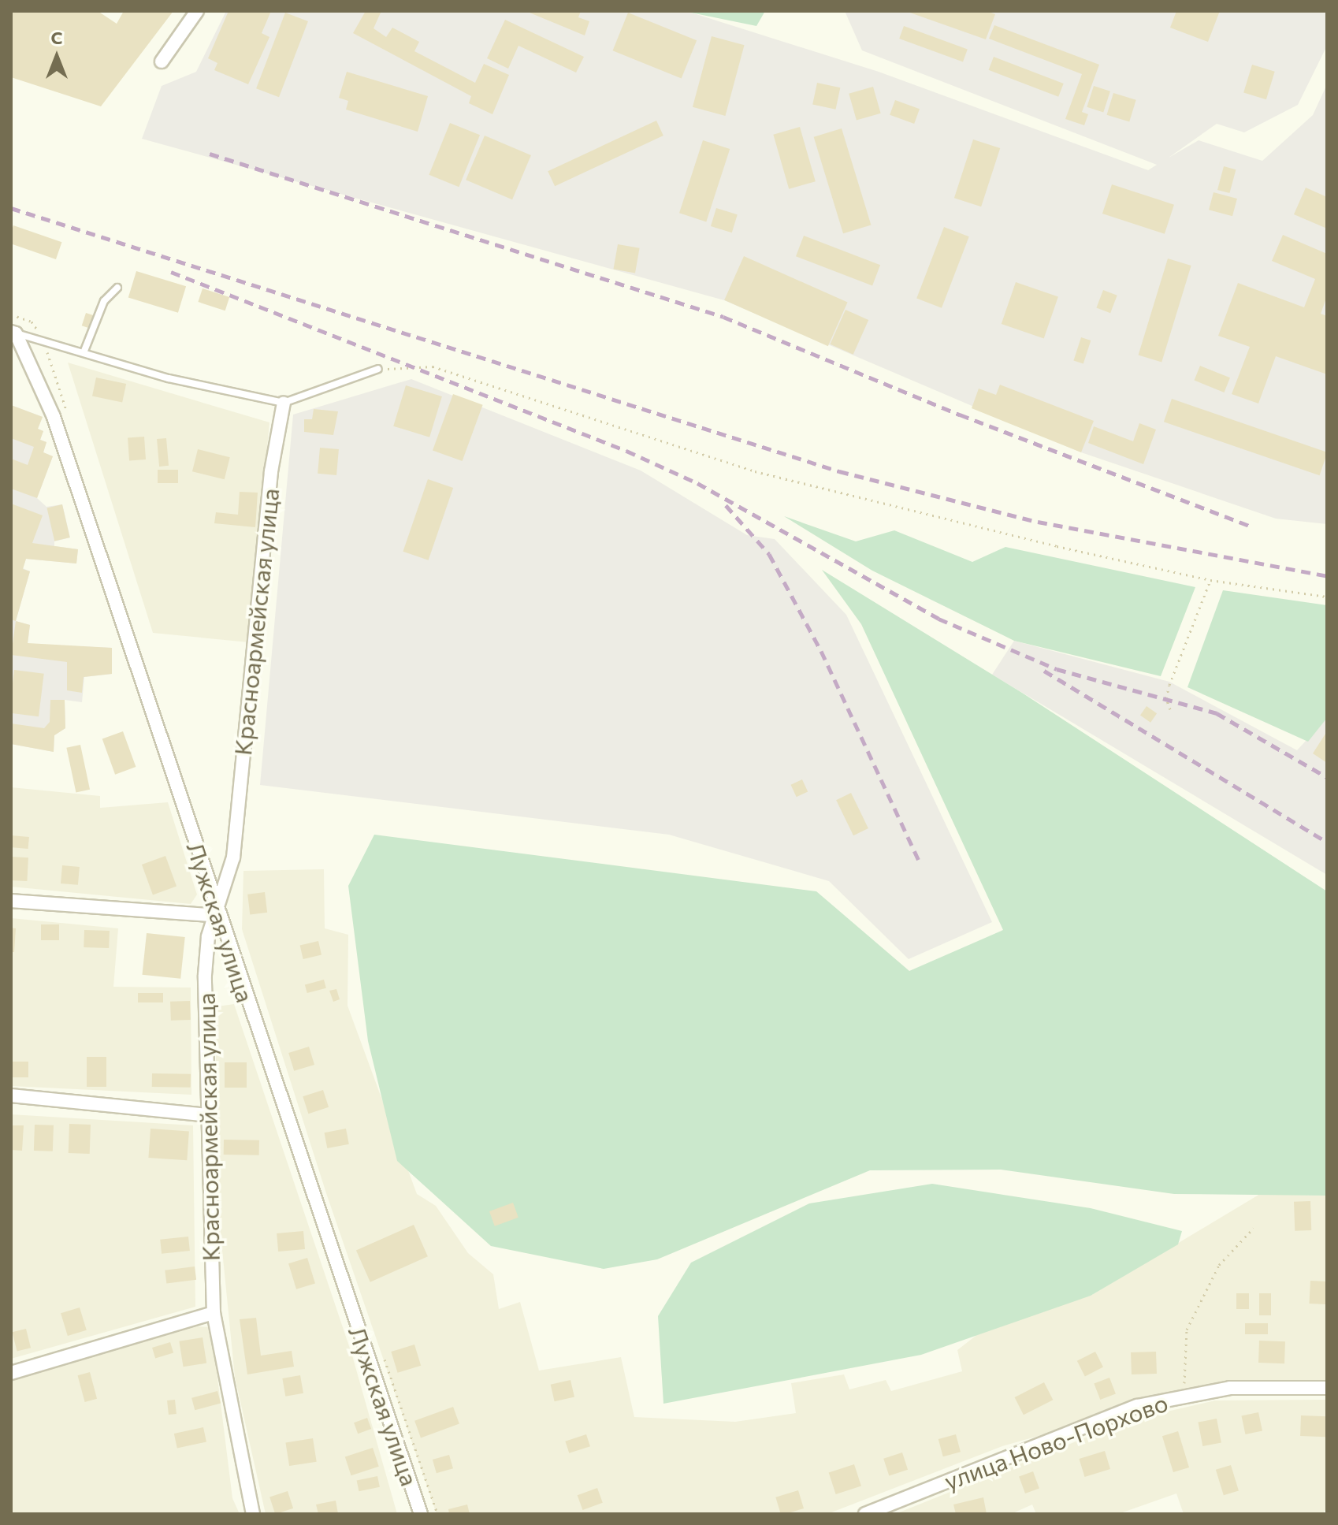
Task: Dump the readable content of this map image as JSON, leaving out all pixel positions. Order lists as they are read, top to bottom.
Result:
{
  "streets": {
    "street": ["Красноармейская улица", "Лужская улица", "улица Ново-Порхово"]
  },
  "crossings": [
    ["Красноармейская улица", "Лужская улица"]
  ],
  "north": "top"
}
